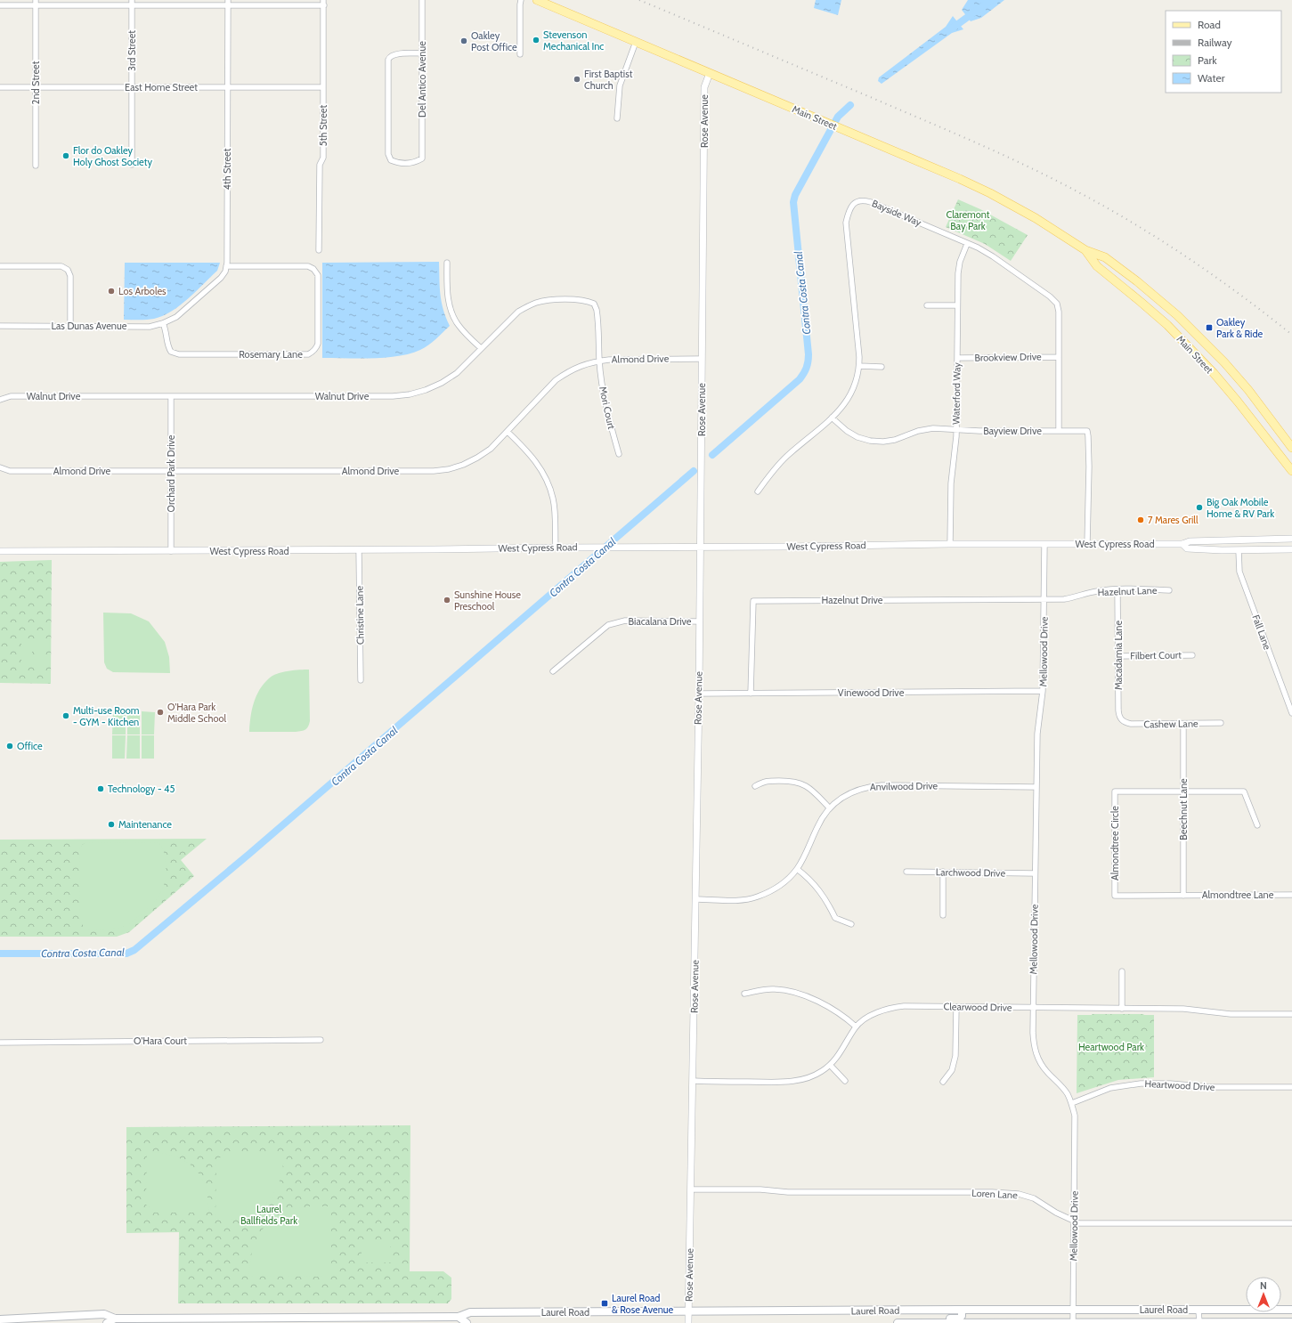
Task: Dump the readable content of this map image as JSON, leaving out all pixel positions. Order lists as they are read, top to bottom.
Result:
{
  "streets": {
    "main road": ["Main Street", "Laurel Road"],
    "street": [
      "3rd Street",
      "Del Antico Avenue",
      "2nd Street",
      "East Home Street",
      "Rose Avenue",
      "5th Street",
      "4th Street",
      "Bayside Way",
      "Las Dunas Avenue",
      "Rosemary Lane",
      "Brookview Drive",
      "Almond Drive",
      "Waterford Way",
      "Walnut Drive",
      "Mori Court",
      "Bayview Drive",
      "Orchard Park Drive",
      "West Cypress Road",
      "Hazelnut Lane",
      "Hazelnut Drive",
      "Christine Lane",
      "Biacalana Drive",
      "Fall Lane",
      "Mellowood Drive",
      "Macadamia Lane",
      "Filbert Court",
      "Vinewood Drive",
      "Cashew Lane",
      "Anvilwood Drive",
      "Beechnut Lane",
      "Almondtree Circle",
      "Larchwood Drive",
      "Almondtree Lane",
      "Clearwood Drive",
      "O'Hara Court",
      "Heartwood Drive",
      "Loren Lane"
    ]
  },
  "crossings": [
    ["3rd Street", "East Home Street"],
    ["2nd Street", "East Home Street"],
    ["East Home Street", "5th Street"],
    ["East Home Street", "4th Street"],
    ["Main Street", "Rose Avenue"],
    ["Rose Avenue", "Almond Drive"],
    ["Rose Avenue", "West Cypress Road"],
    ["Rose Avenue", "Biacalana Drive"],
    ["Rose Avenue", "Vinewood Drive"],
    ["Rose Avenue", "Anvilwood Drive"],
    ["Rose Avenue", "Clearwood Drive"],
    ["Rose Avenue", "Loren Lane"],
    ["Rose Avenue", "Laurel Road"],
    ["4th Street", "Las Dunas Avenue"],
    ["4th Street", "Rosemary Lane"],
    ["Bayside Way", "Brookview Drive"],
    ["Bayside Way", "Waterford Way"],
    ["Bayside Way", "Bayview Drive"],
    ["Las Dunas Avenue", "Rosemary Lane"],
    ["Brookview Drive", "Waterford Way"],
    ["Almond Drive", "Walnut Drive"],
    ["Almond Drive", "Mori Court"],
    ["Almond Drive", "Orchard Park Drive"],
    ["Waterford Way", "Bayview Drive"],
    ["Waterford Way", "West Cypress Road"],
    ["Walnut Drive", "Mori Court"],
    ["Walnut Drive", "Orchard Park Drive"],
    ["Bayview Drive", "West Cypress Road"],
    ["Orchard Park Drive", "West Cypress Road"],
    ["West Cypress Road", "Christine Lane"],
    ["West Cypress Road", "Fall Lane"],
    ["West Cypress Road", "Mellowood Drive"],
    ["Hazelnut Lane", "Hazelnut Drive"],
    ["Hazelnut Lane", "Mellowood Drive"],
    ["Hazelnut Lane", "Macadamia Lane"],
    ["Hazelnut Drive", "Mellowood Drive"],
    ["Hazelnut Drive", "Vinewood Drive"],
    ["Mellowood Drive", "Vinewood Drive"],
    ["Mellowood Drive", "Anvilwood Drive"],
    ["Mellowood Drive", "Larchwood Drive"],
    ["Mellowood Drive", "Clearwood Drive"],
    ["Mellowood Drive", "Heartwood Drive"],
    ["Mellowood Drive", "Loren Lane"],
    ["Mellowood Drive", "Laurel Road"],
    ["Macadamia Lane", "Filbert Court"],
    ["Macadamia Lane", "Cashew Lane"],
    ["Cashew Lane", "Beechnut Lane"],
    ["Beechnut Lane", "Almondtree Circle"],
    ["Beechnut Lane", "Almondtree Lane"],
    ["Almondtree Circle", "Almondtree Lane"]
  ],
  "water": ["Contra Costa Canal"],
  "parks": ["Claremont Bay Park", "Heartwood Park", "Laurel Ballfields Park"],
  "places": {
    "other": [
      "Stevenson Mechanical Inc",
      "Oakley Post Office",
      "First Baptist Church",
      "Flor do Oakley Holy Ghost Society",
      "Los Arboles",
      "Big Oak Mobile Home & RV Park",
      "7 Mares Grill",
      "Sunshine House Preschool",
      "O'Hara Park Middle School",
      "Multi-use Room - GYM - Kitchen",
      "Office",
      "Technology - 45",
      "Maintenance"
    ],
    "transit": ["Oakley Park & Ride", "Laurel Road & Rose Avenue"]
  },
  "legend": [
    "Road",
    "Railway",
    "Park",
    "Water"
  ],
  "north": "top"
}
